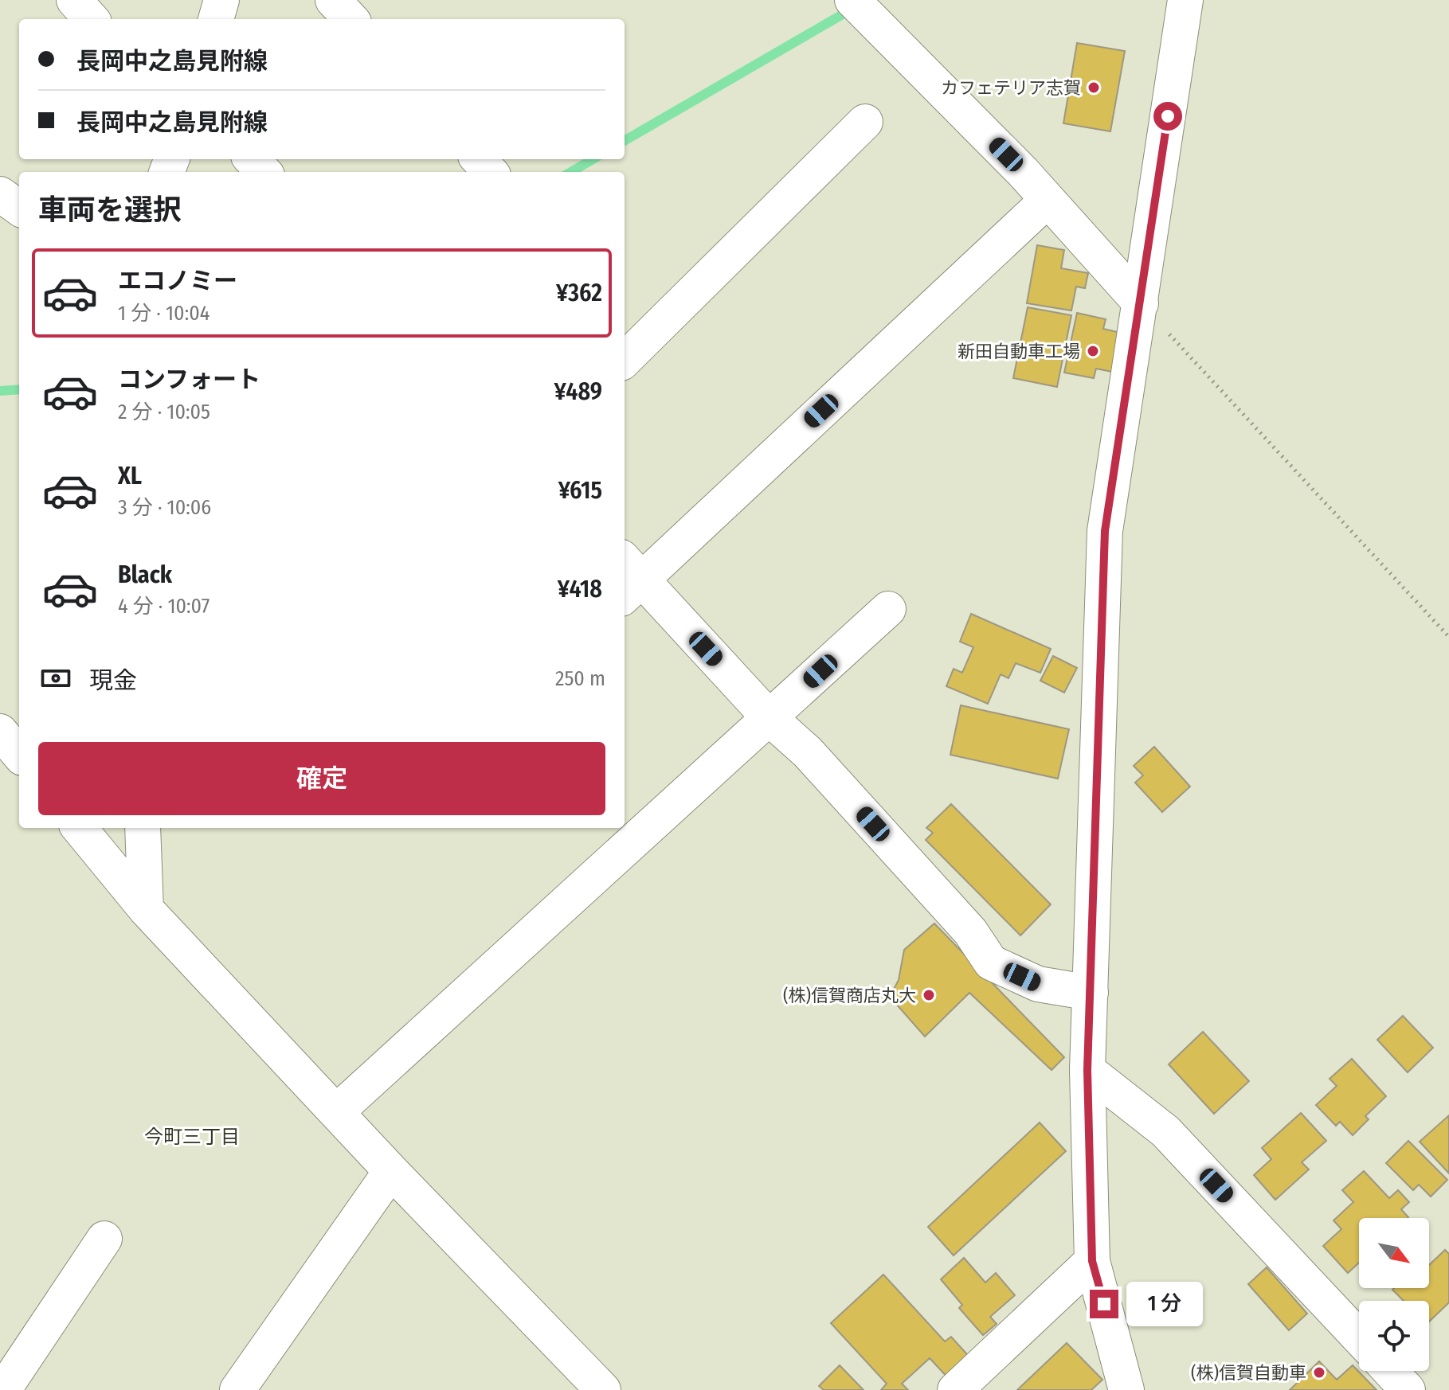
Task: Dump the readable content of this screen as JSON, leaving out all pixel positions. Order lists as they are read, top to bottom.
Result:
{
  "districts": ["今町三丁目"],
  "places": [
    "カフェテリア志賀",
    "新田自動車工場",
    "(株)信賀商店丸大",
    "(株)信賀自動車"
  ],
  "north": "bottom right",
  "page": {
    "banner": ["長岡中之島見附線", "長岡中之島見附線"],
    "heading": "車両を選択",
    "list": [
      {
        "name": "エコノミー",
        "note": "1 分 · 10:04",
        "value": "¥362"
      },
      {
        "name": "コンフォート",
        "note": "2 分 · 10:05",
        "value": "¥489"
      },
      {
        "name": "XL",
        "note": "3 分 · 10:06",
        "value": "¥615"
      },
      {
        "name": "Black",
        "note": "4 分 · 10:07",
        "value": "¥418"
      }
    ],
    "pay": ["現金", "250 m"],
    "buttons": "確定",
    "bubble": "1 分"
  }
}
